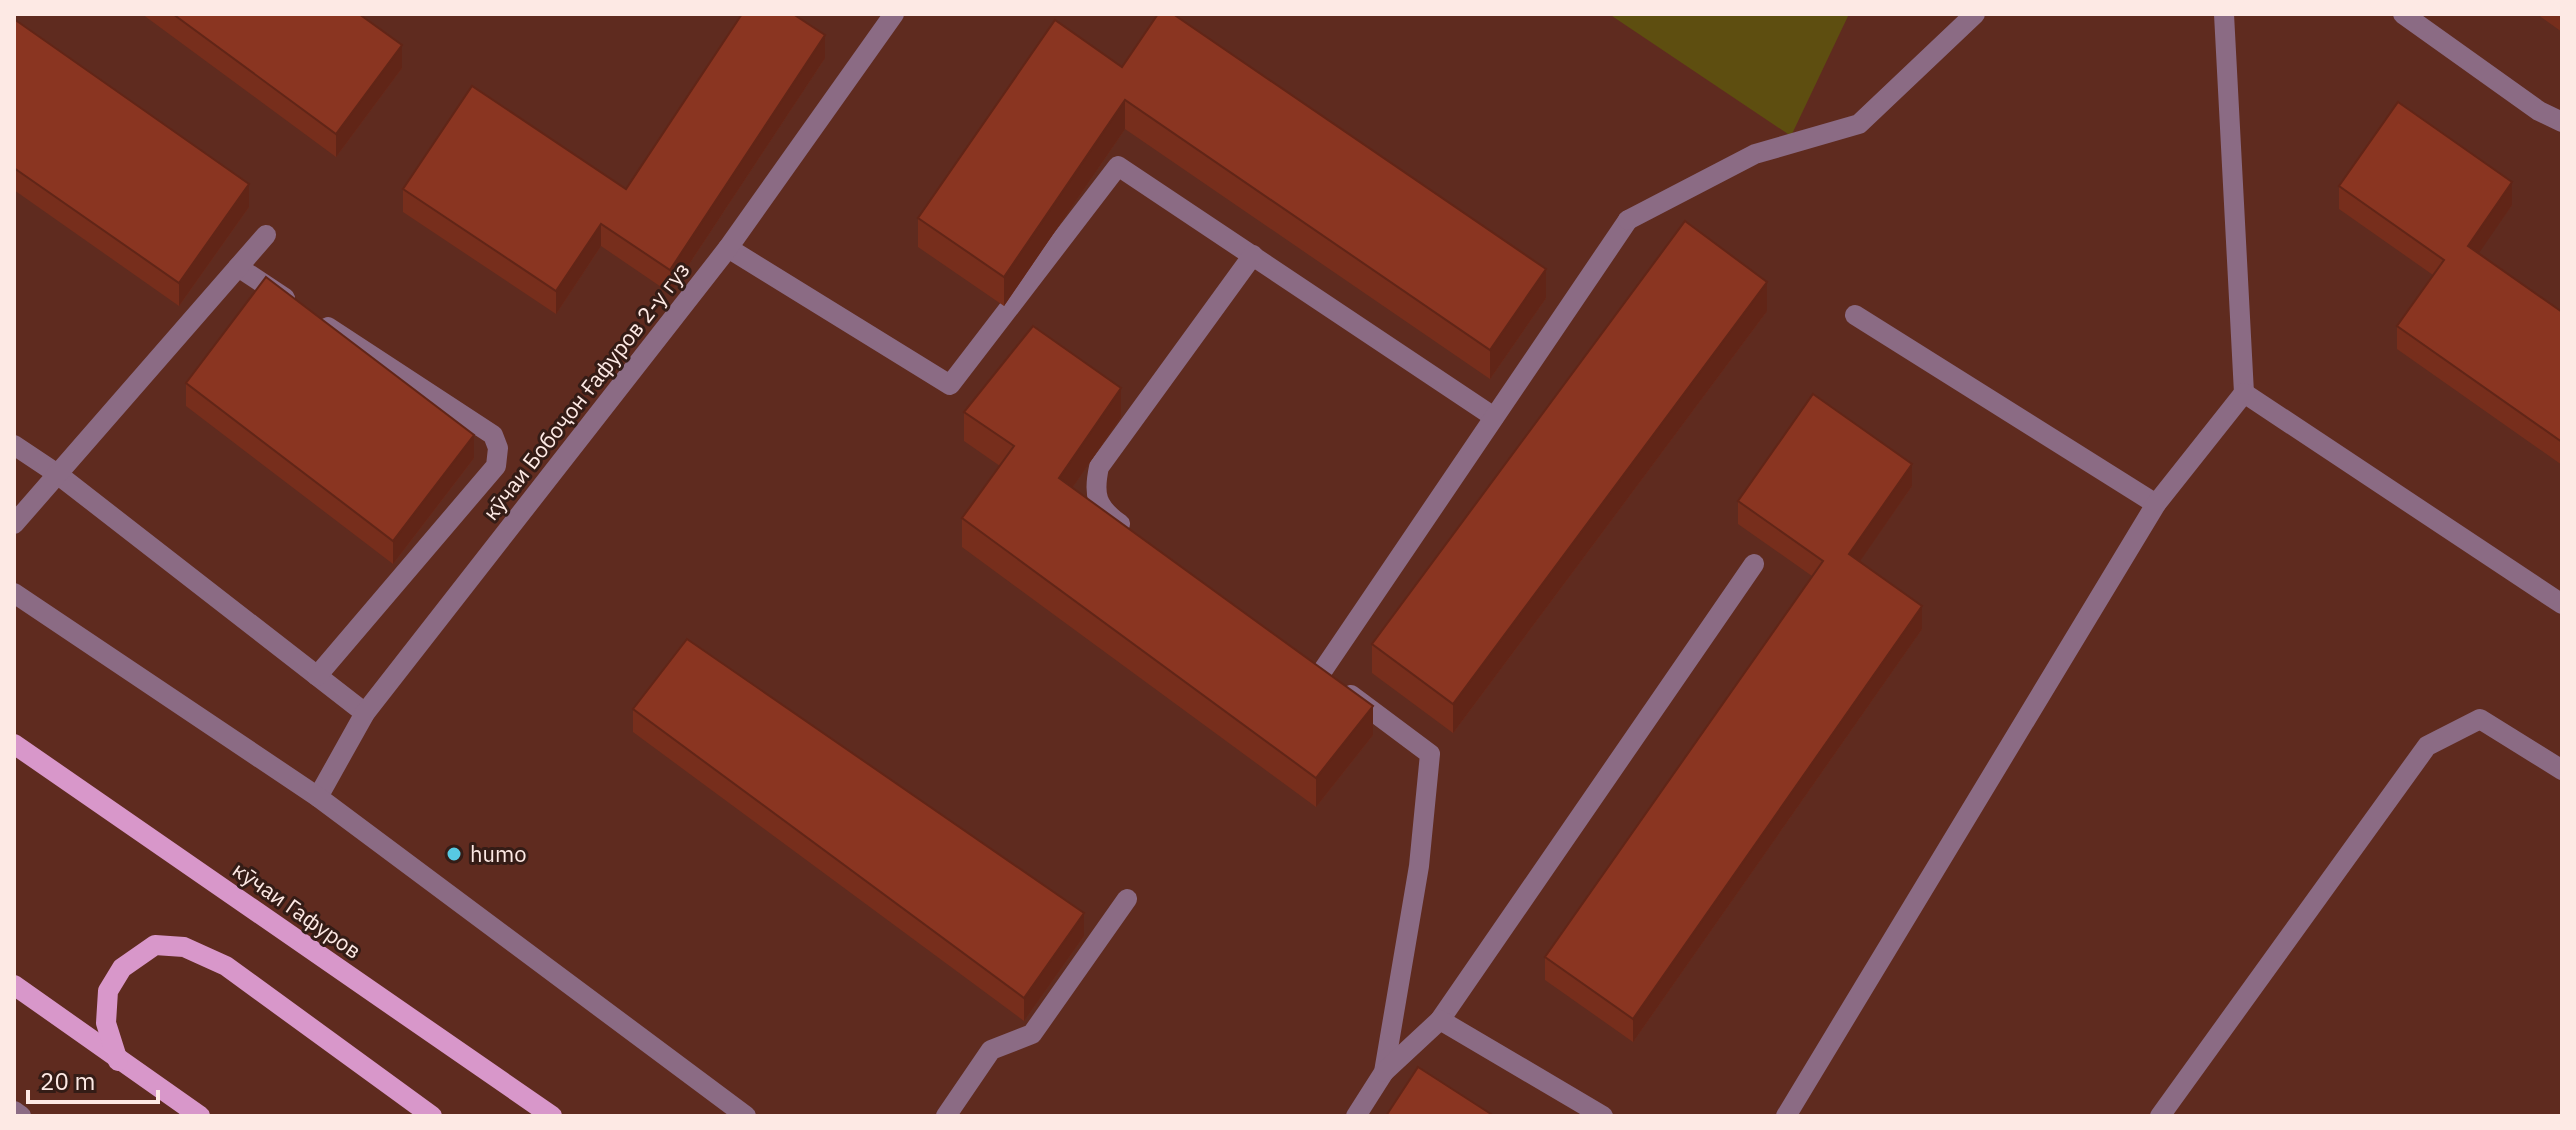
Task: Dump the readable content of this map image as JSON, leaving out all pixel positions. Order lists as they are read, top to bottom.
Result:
{
  "streets": {
    "main road": ["кӯчаи Гафуров"],
    "street": ["кӯчаи Бобоҷон Ғафуров 2-у гуз"]
  },
  "places": ["humo"],
  "scale_bar": "20 m"
}
